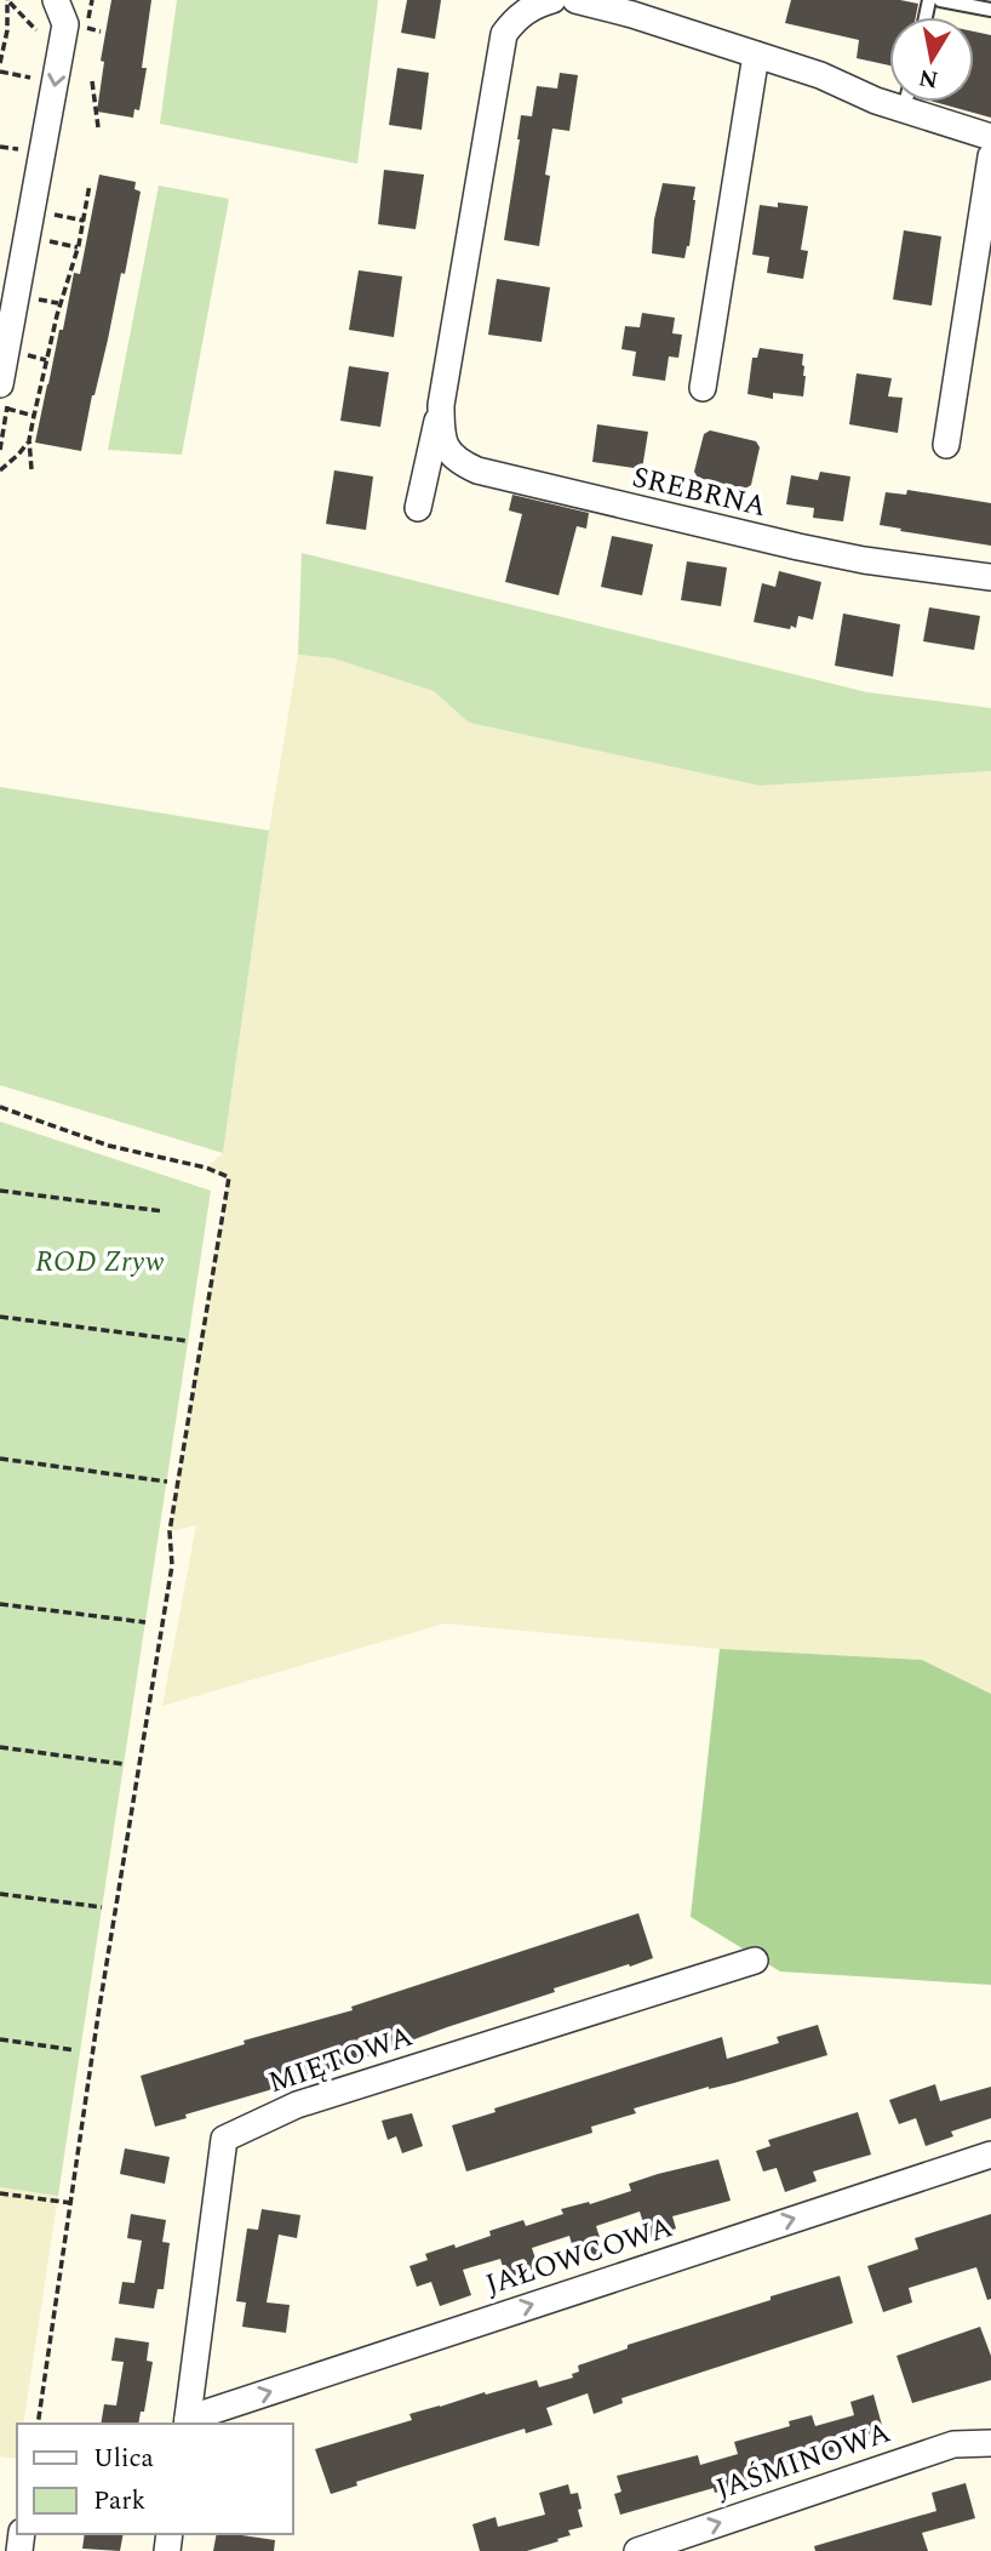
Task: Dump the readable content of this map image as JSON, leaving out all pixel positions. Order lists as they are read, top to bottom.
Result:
{
  "streets": {
    "street": [
      "SREBRNA",
      "MIĘTOWA",
      "JAŁOWCOWA",
      "JAŚMINOWA"
    ]
  },
  "crossings": [
    ["MIĘTOWA", "JAŁOWCOWA"]
  ],
  "one_way": ["JAŁOWCOWA", "JAŚMINOWA"],
  "parks": ["ROD Zryw"],
  "legend": ["Ulica", "Park"],
  "north": "bottom"
}
